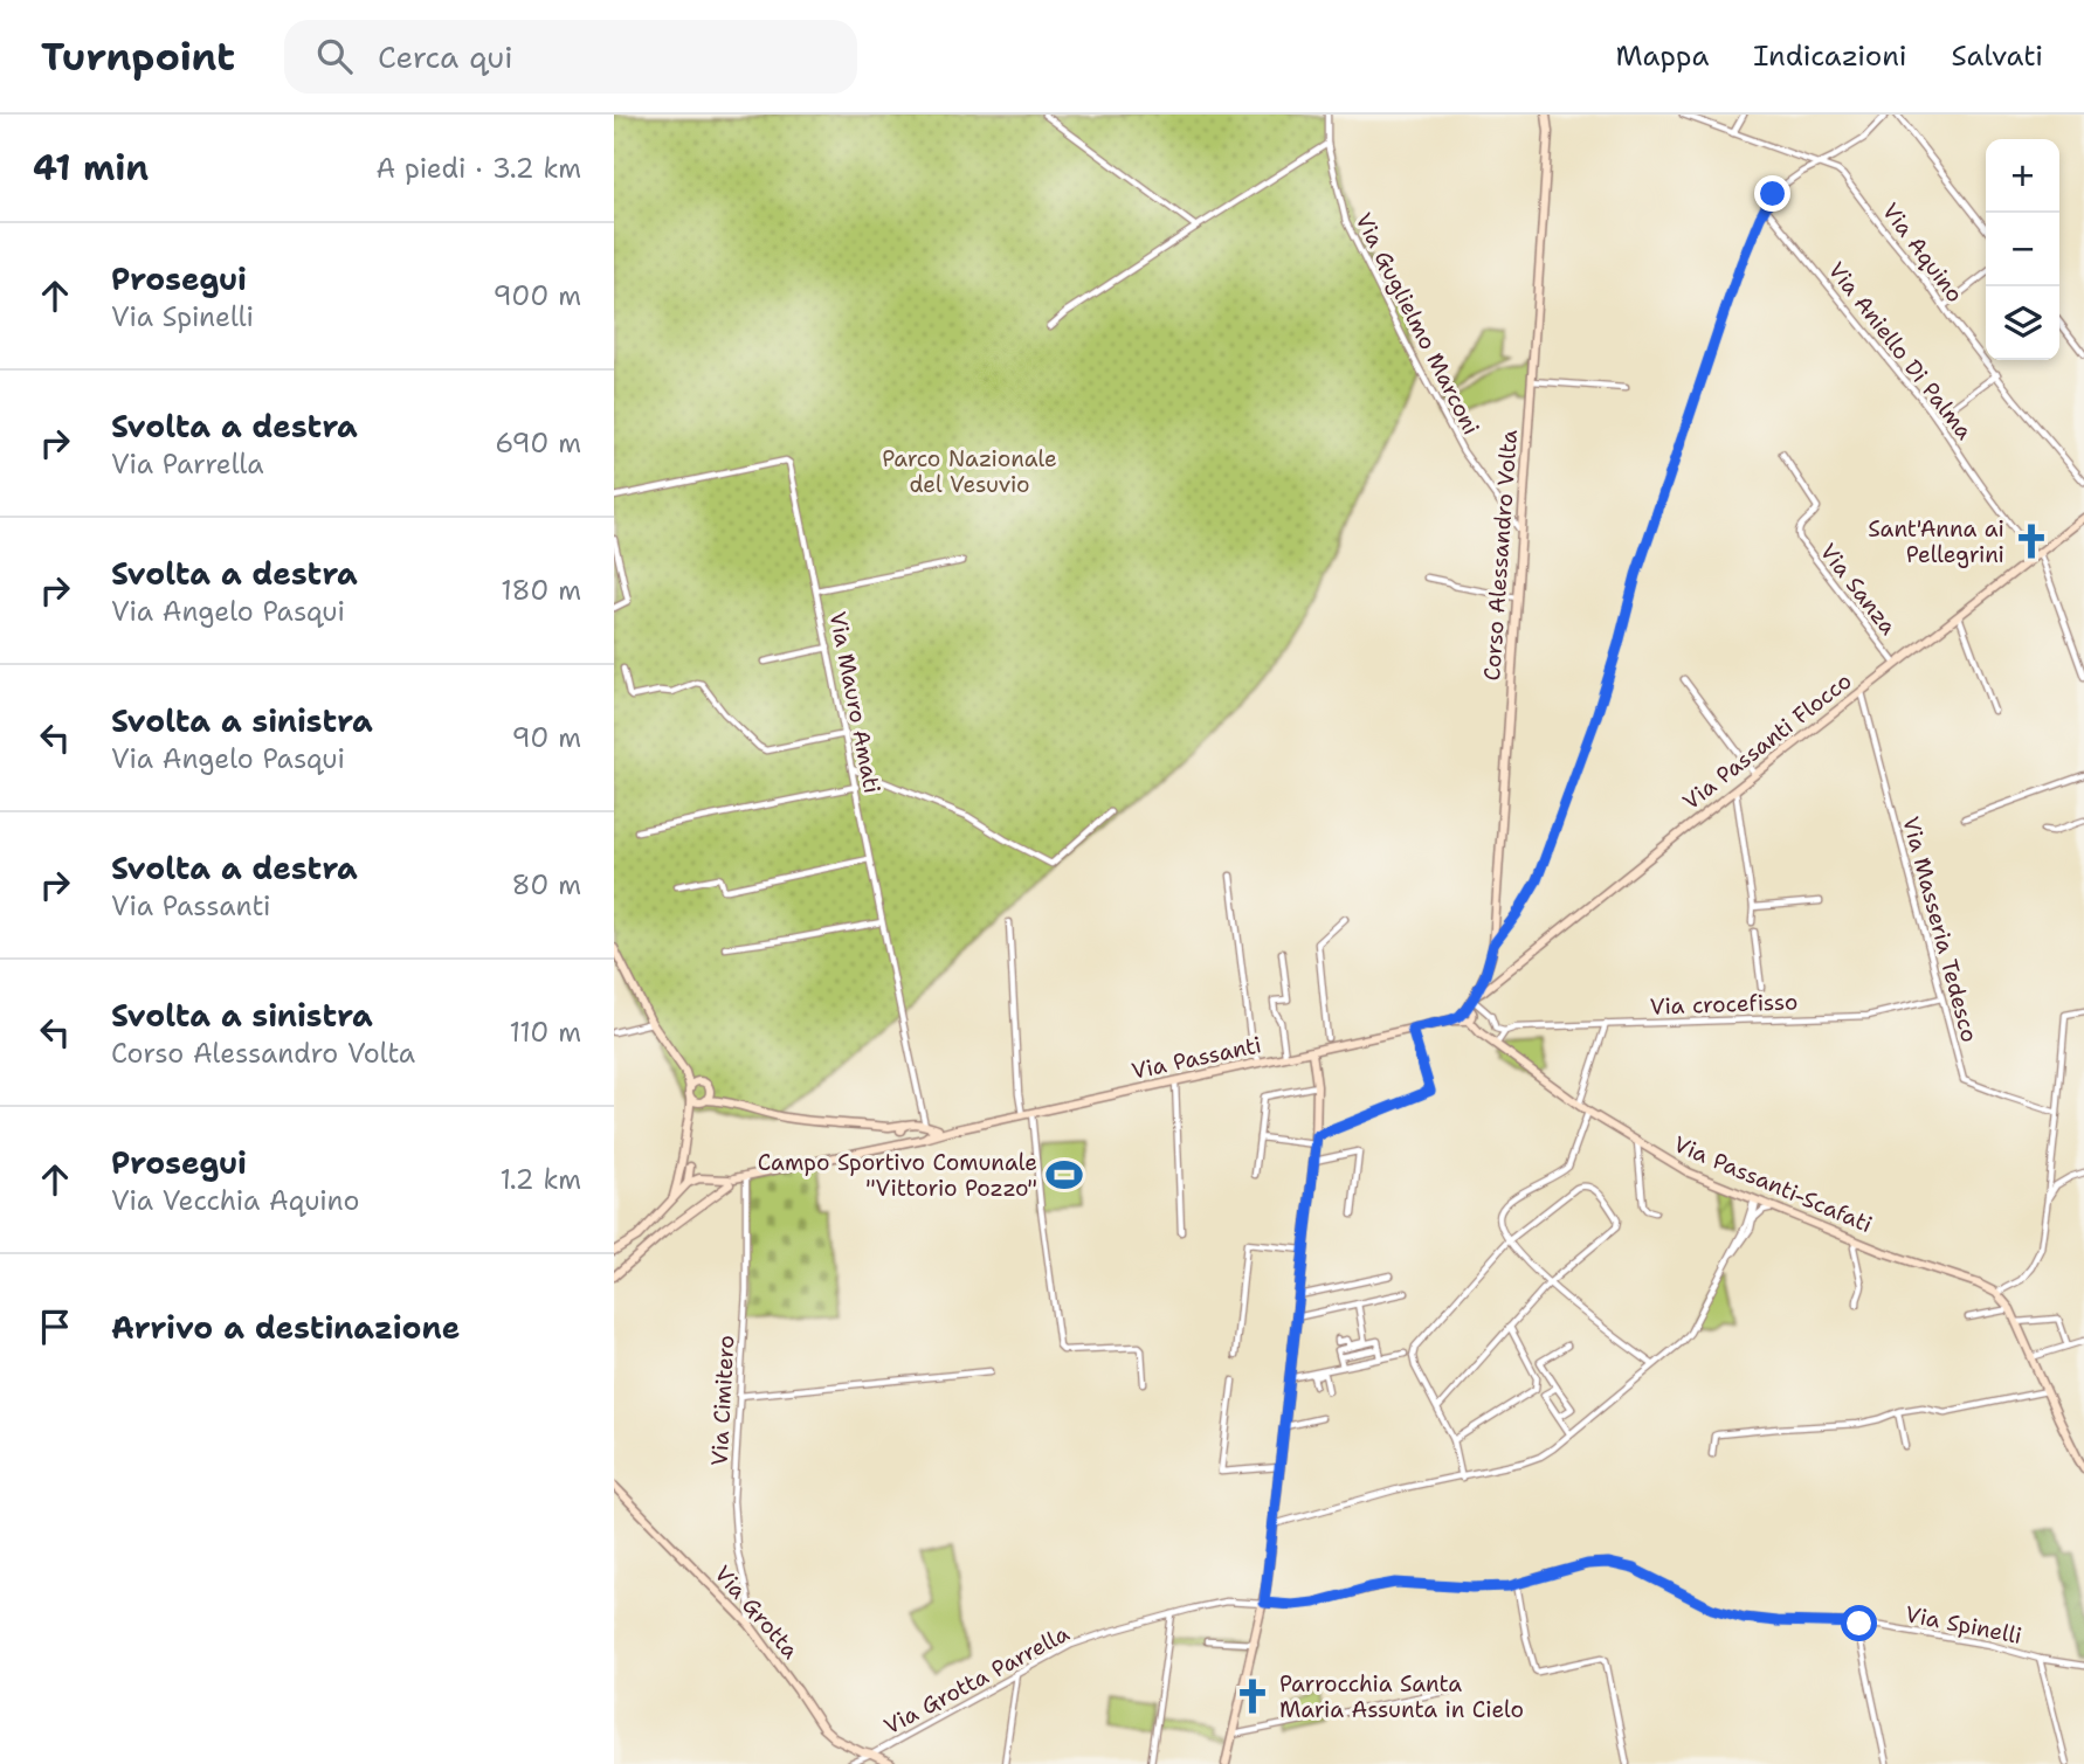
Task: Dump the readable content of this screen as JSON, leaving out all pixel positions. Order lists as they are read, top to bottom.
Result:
{
  "streets": {
    "street": [
      "Via Aquino",
      "Via Guglielmo Marconi",
      "Via Aniello Di Palma",
      "Corso Alessandro Volta",
      "Via Sanza",
      "Via Mauro Amati",
      "Via Passanti Flocco",
      "Via Masseria Tedesco",
      "Via crocefisso",
      "Via Passanti",
      "Via Passanti-Scafati",
      "Via Cimitero",
      "Via Grotta",
      "Via Spinelli",
      "Via Grotta Parrella"
    ]
  },
  "crossings": [
    ["Via Guglielmo Marconi", "Corso Alessandro Volta"],
    ["Via Aniello Di Palma", "Via Passanti Flocco"],
    ["Corso Alessandro Volta", "Via Passanti Flocco"],
    ["Via Sanza", "Via Passanti Flocco"],
    ["Via Mauro Amati", "Via Passanti"],
    ["Via Passanti Flocco", "Via Masseria Tedesco"],
    ["Via Masseria Tedesco", "Via crocefisso"],
    ["Via Passanti", "Via Passanti-Scafati"],
    ["Via Passanti", "Via Cimitero"],
    ["Via Cimitero", "Via Grotta"],
    ["Via Grotta", "Via Grotta Parrella"],
    ["Via Spinelli", "Via Grotta Parrella"]
  ],
  "parks": ["Parco Nazionale del Vesuvio"],
  "places": {
    "church": ["Sant'Anna ai Pellegrini", "Parrocchia Santa Maria Assunta in Cielo"],
    "sports": ["Campo Sportivo Comunale \"Vittorio Pozzo\""]
  },
  "page": {
    "header": "Turnpoint",
    "search": "Cerca qui",
    "nav": ["Mappa", "Indicazioni", "Salvati"],
    "heading": ["41 min", "A piedi · 3.2 km"],
    "map_buttons": ["+", "−"],
    "list": [
      ["Prosegui", "Via Spinelli", "900 m"],
      ["Svolta a destra", "Via Parrella", "690 m"],
      ["Svolta a destra", "Via Angelo Pasqui", "180 m"],
      ["Svolta a sinistra", "Via Angelo Pasqui", "90 m"],
      ["Svolta a destra", "Via Passanti", "80 m"],
      ["Svolta a sinistra", "Corso Alessandro Volta", "110 m"],
      ["Prosegui", "Via Vecchia Aquino", "1.2 km"],
      "Arrivo a destinazione"
    ]
  }
}
